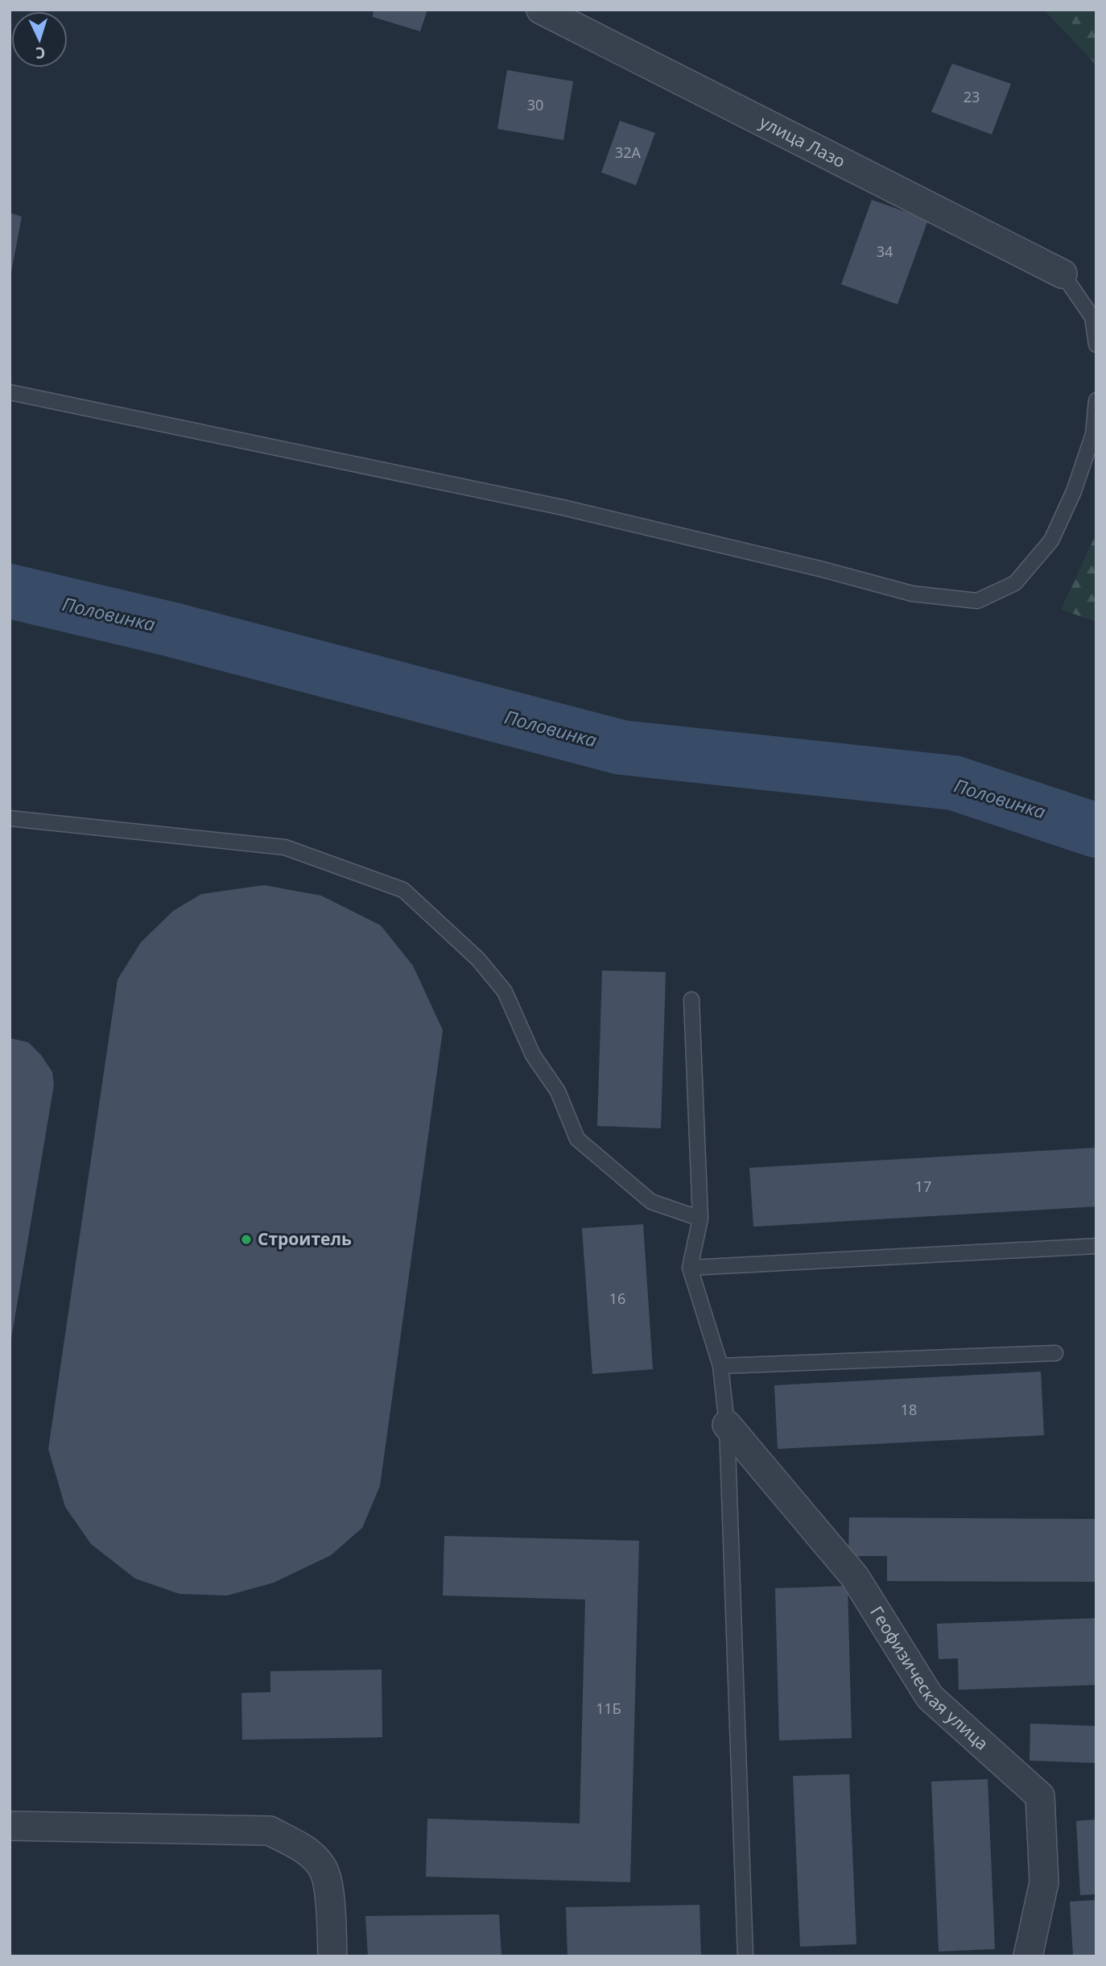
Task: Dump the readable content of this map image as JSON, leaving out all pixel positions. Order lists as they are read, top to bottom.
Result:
{
  "streets": {
    "street": ["улица Лазо", "Геофизическая улица"]
  },
  "water": ["Половинка"],
  "places": ["Строитель"],
  "house_numbers": [
    "23",
    "30",
    "32А",
    "34",
    "17",
    "16",
    "18",
    "11Б"
  ],
  "north": "bottom"
}
